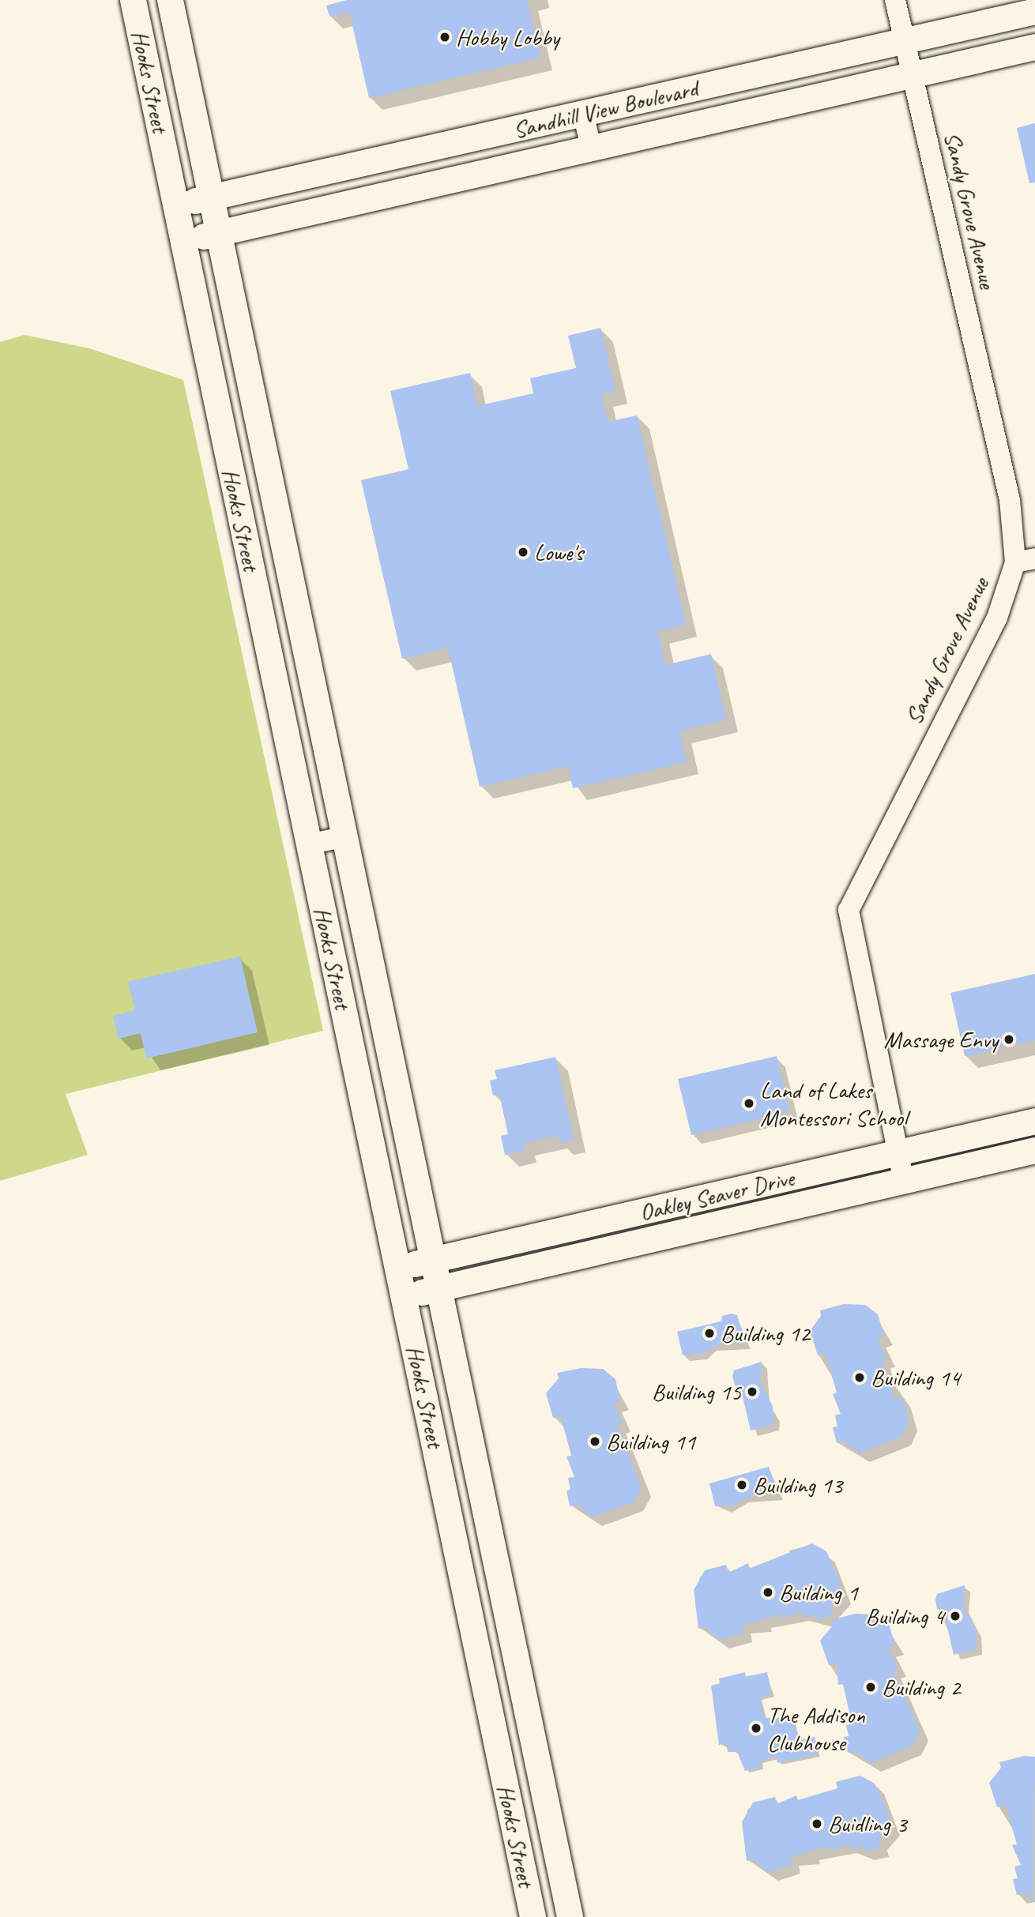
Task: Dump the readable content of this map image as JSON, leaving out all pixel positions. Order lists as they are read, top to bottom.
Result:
{
  "streets": {
    "street": [
      "Hooks Street",
      "Sandhill View Boulevard",
      "Sandy Grove Avenue",
      "Oakley Seaver Drive"
    ]
  },
  "crossings": [
    ["Hooks Street", "Sandhill View Boulevard"],
    ["Hooks Street", "Oakley Seaver Drive"],
    ["Sandhill View Boulevard", "Sandy Grove Avenue"],
    ["Sandy Grove Avenue", "Oakley Seaver Drive"]
  ],
  "places": [
    "Hobby Lobby",
    "Lowe's",
    "Massage Envy",
    "Land of Lakes Montessori School",
    "Building 12",
    "Building 14",
    "Building 15",
    "Building 11",
    "Building 13",
    "Building 1",
    "Building 4",
    "Building 2",
    "The Addison Clubhouse",
    "Buidling 3"
  ]
}
